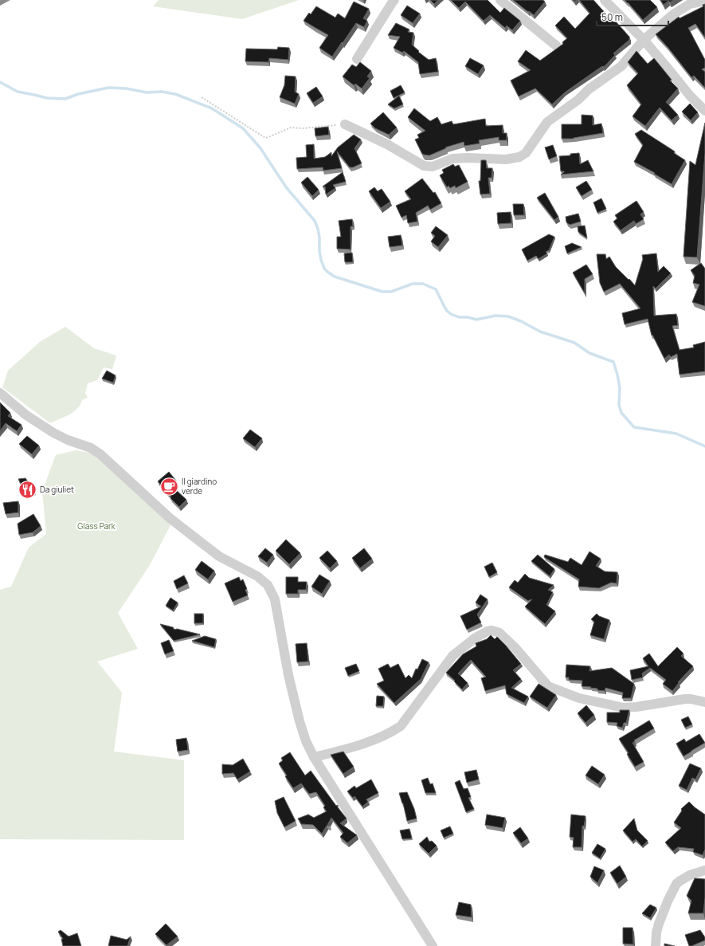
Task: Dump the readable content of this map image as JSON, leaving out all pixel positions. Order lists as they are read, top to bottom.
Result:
{
  "parks": ["Glass Park"],
  "places": {
    "cafe": ["Il giardino verde"],
    "restaurant": ["Da giuliet"]
  },
  "scale_bar": "50 m"
}
